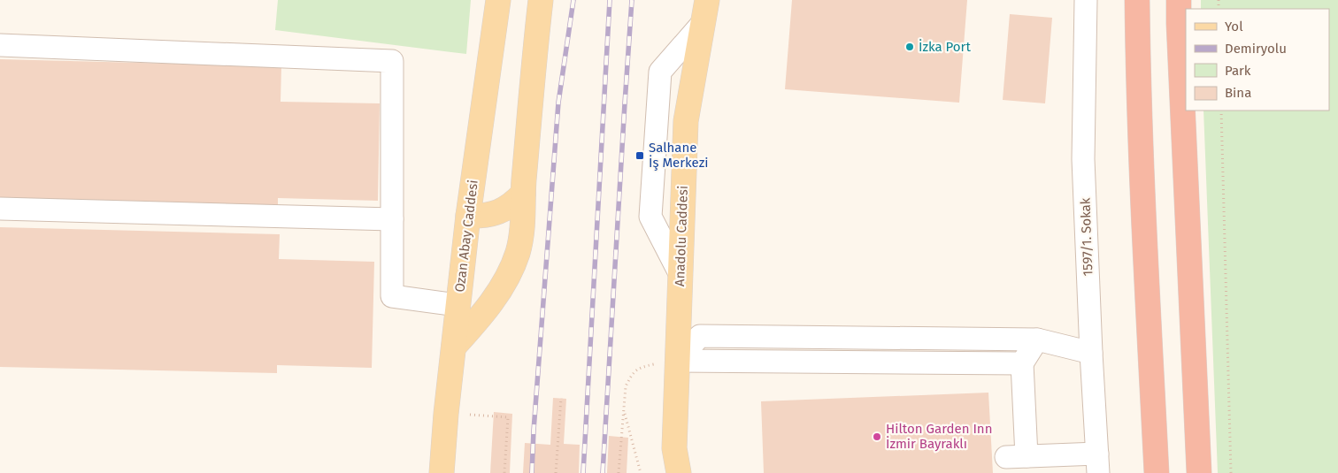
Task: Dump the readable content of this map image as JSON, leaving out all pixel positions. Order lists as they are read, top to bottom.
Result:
{
  "streets": {
    "main road": ["Ozan Abay Caddesi", "Anadolu Caddesi"],
    "street": ["1597/1. Sokak"]
  },
  "places": {
    "other": ["İzka Port", "Hilton Garden Inn İzmir Bayraklı"],
    "transit": ["Salhane İş Merkezi"]
  },
  "legend": [
    "Yol",
    "Demiryolu",
    "Park",
    "Bina"
  ]
}
